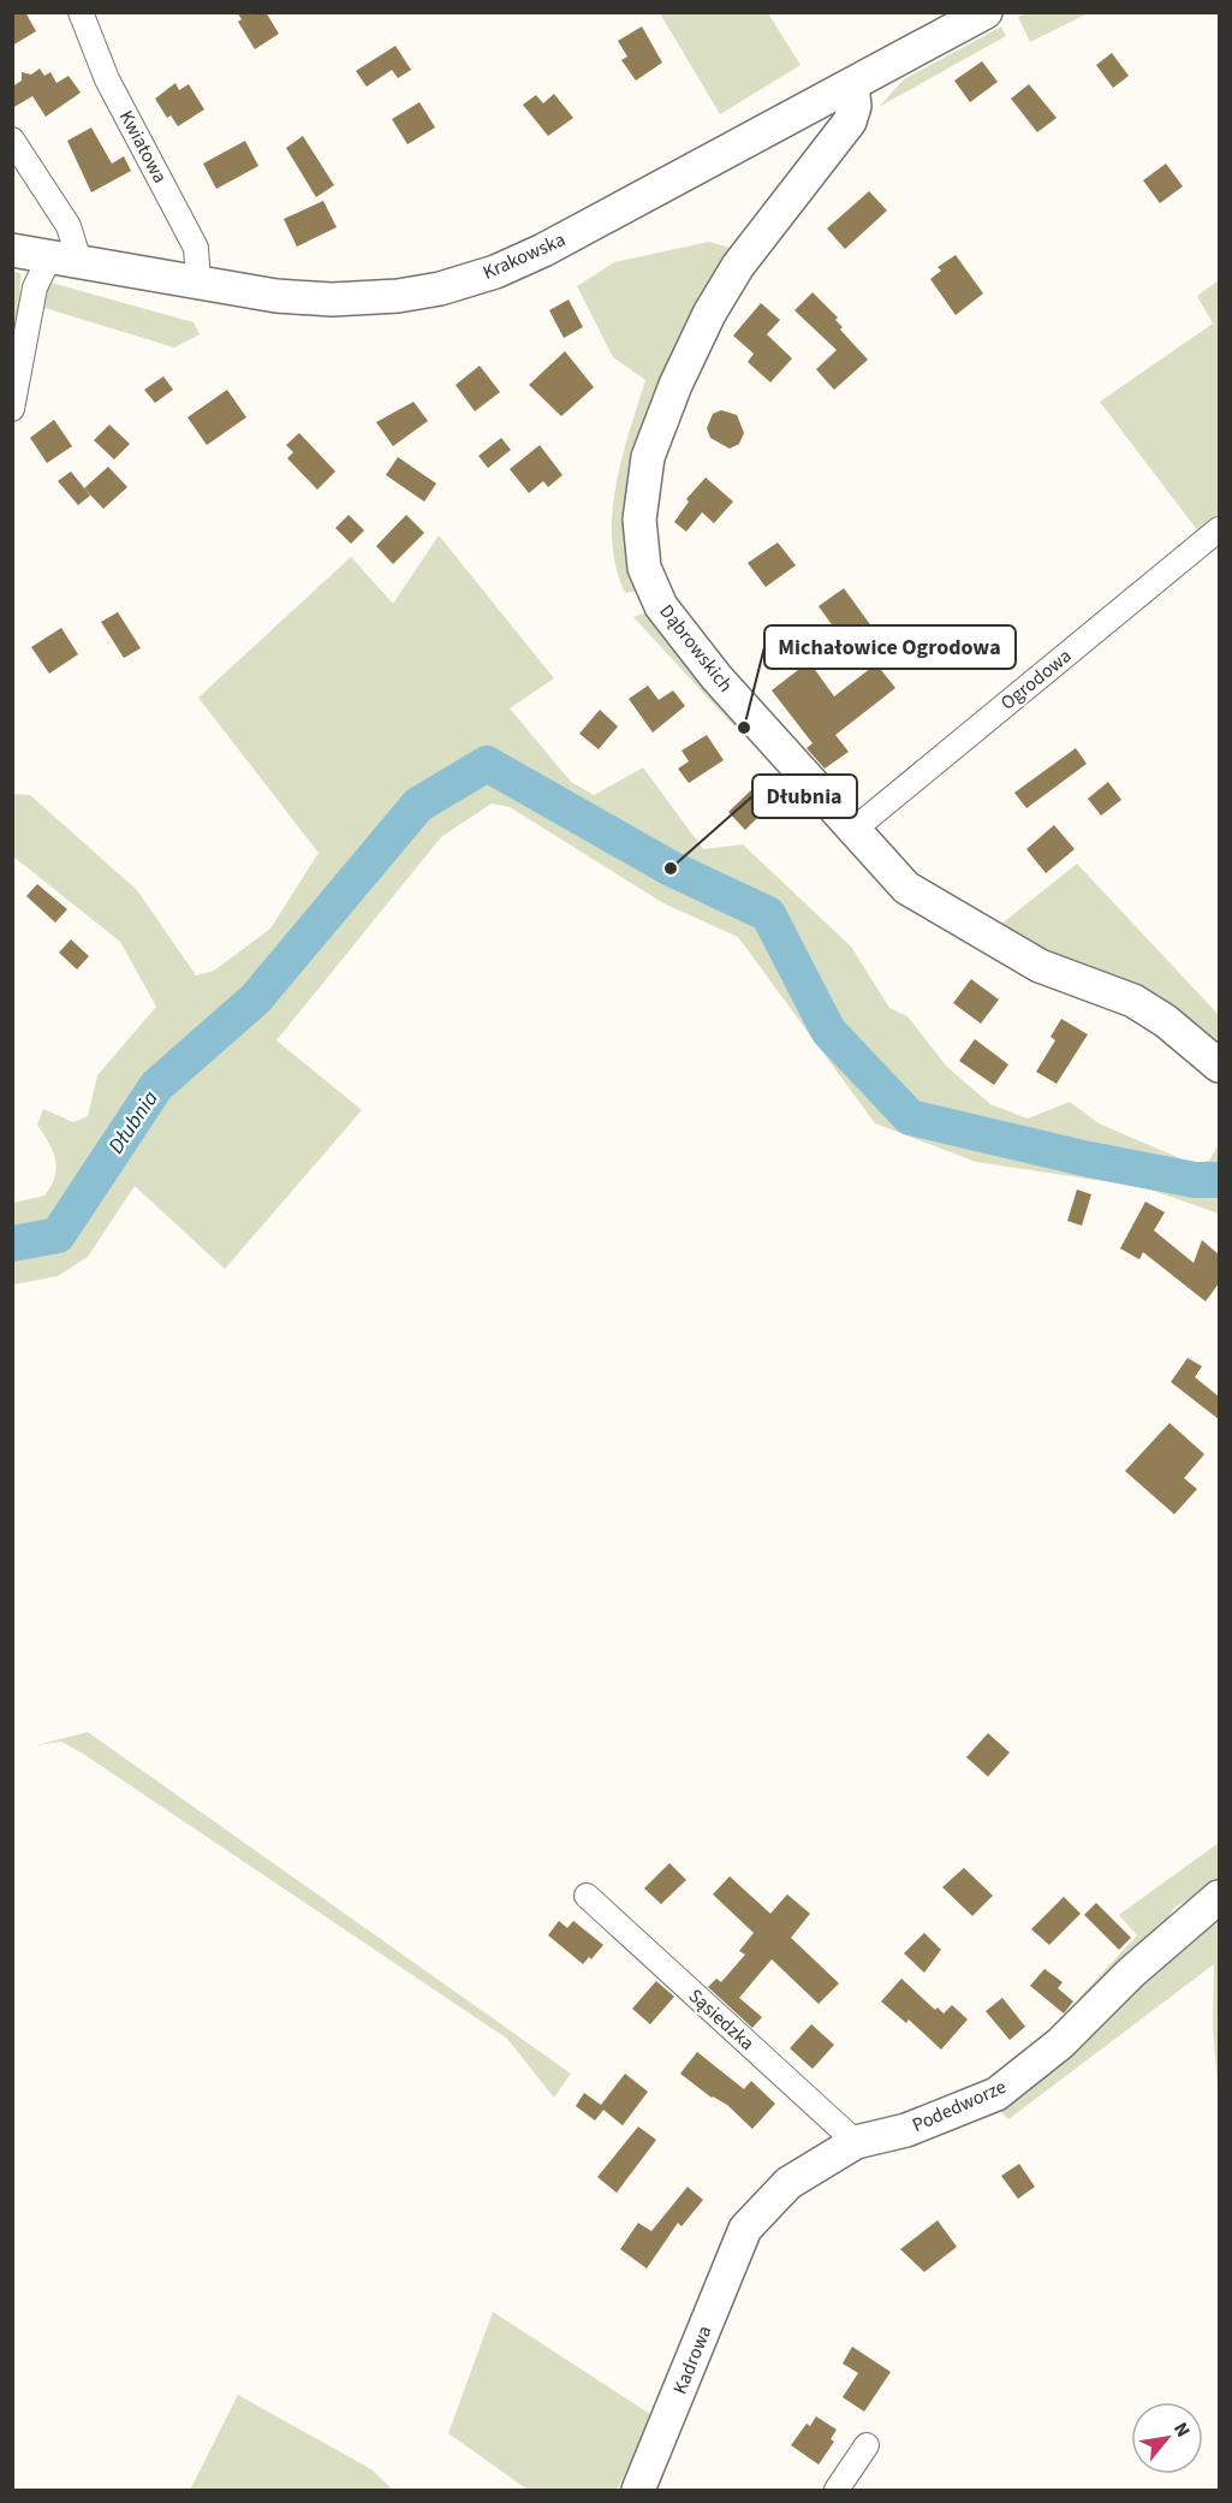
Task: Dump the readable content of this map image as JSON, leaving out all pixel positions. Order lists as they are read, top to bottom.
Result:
{
  "streets": {
    "street": [
      "Kwiatowa",
      "Krakowska",
      "Dąbrowskich",
      "Ogrodowa",
      "Sąsiedzka",
      "Podedworze",
      "Kadrowa"
    ]
  },
  "crossings": [
    ["Kwiatowa", "Krakowska"],
    ["Krakowska", "Dąbrowskich"],
    ["Dąbrowskich", "Ogrodowa"],
    ["Sąsiedzka", "Podedworze"],
    ["Podedworze", "Kadrowa"]
  ],
  "water": ["Dłubnia"],
  "places": ["Michałowice Ogrodowa", "Dłubnia"],
  "north": "top right"
}
